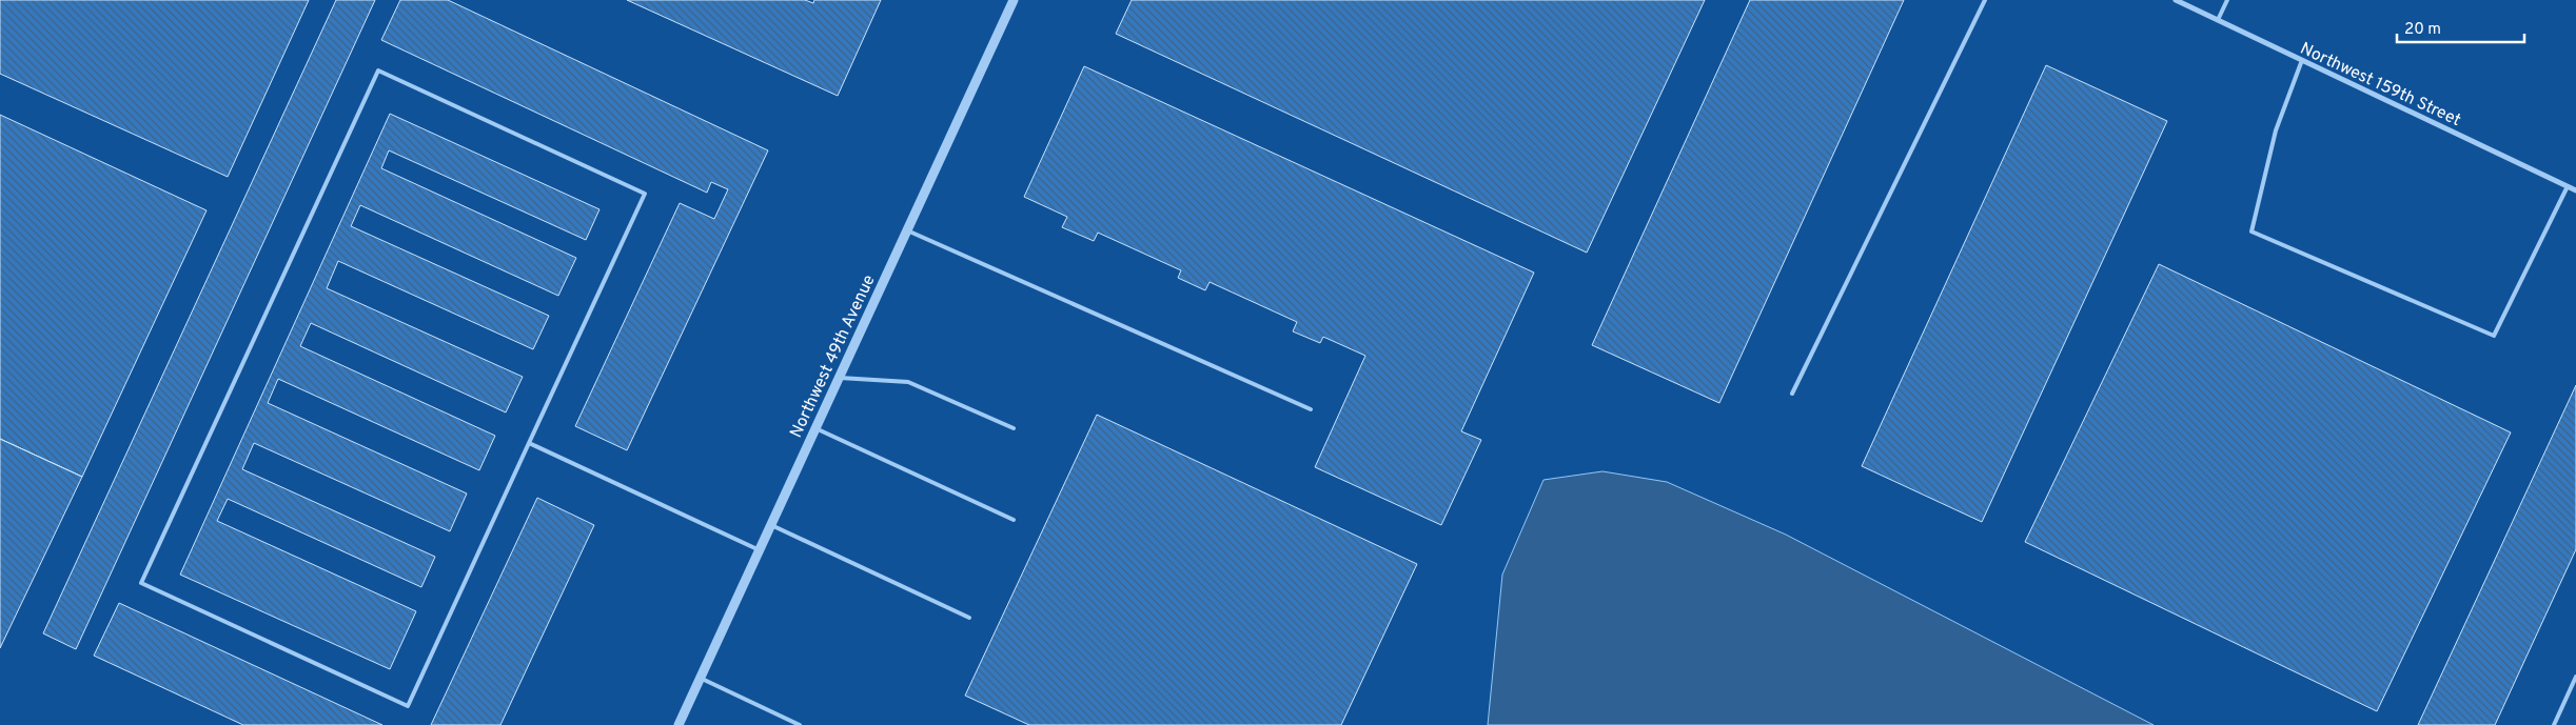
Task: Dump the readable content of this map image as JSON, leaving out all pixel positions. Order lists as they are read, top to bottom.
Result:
{
  "streets": {
    "street": ["Northwest 159th Street", "Northwest 49th Avenue"]
  },
  "scale_bar": "20 m"
}
